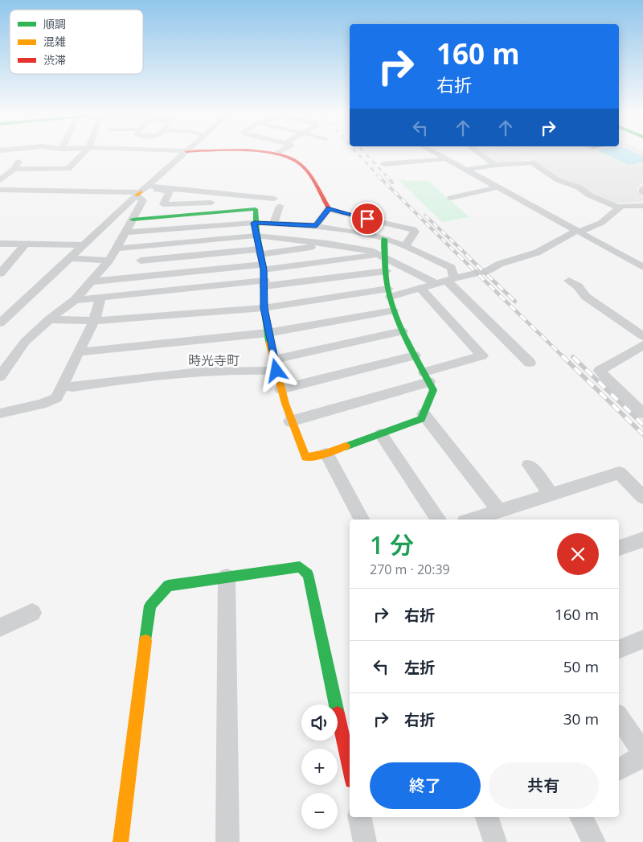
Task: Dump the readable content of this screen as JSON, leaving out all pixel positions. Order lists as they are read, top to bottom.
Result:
{
  "districts": ["時光寺町"],
  "legend": ["順調", "混雑", "渋滞"],
  "page": {
    "turn": ["160 m", "右折"],
    "heading": ["1 分", "270 m · 20:39"],
    "list": [
      {
        "name": "右折",
        "value": "160 m"
      },
      {
        "name": "左折",
        "value": "50 m"
      },
      {
        "name": "右折",
        "value": "30 m"
      }
    ],
    "map_buttons": ["+", "−"],
    "buttons": ["終了", "共有"]
  }
}
